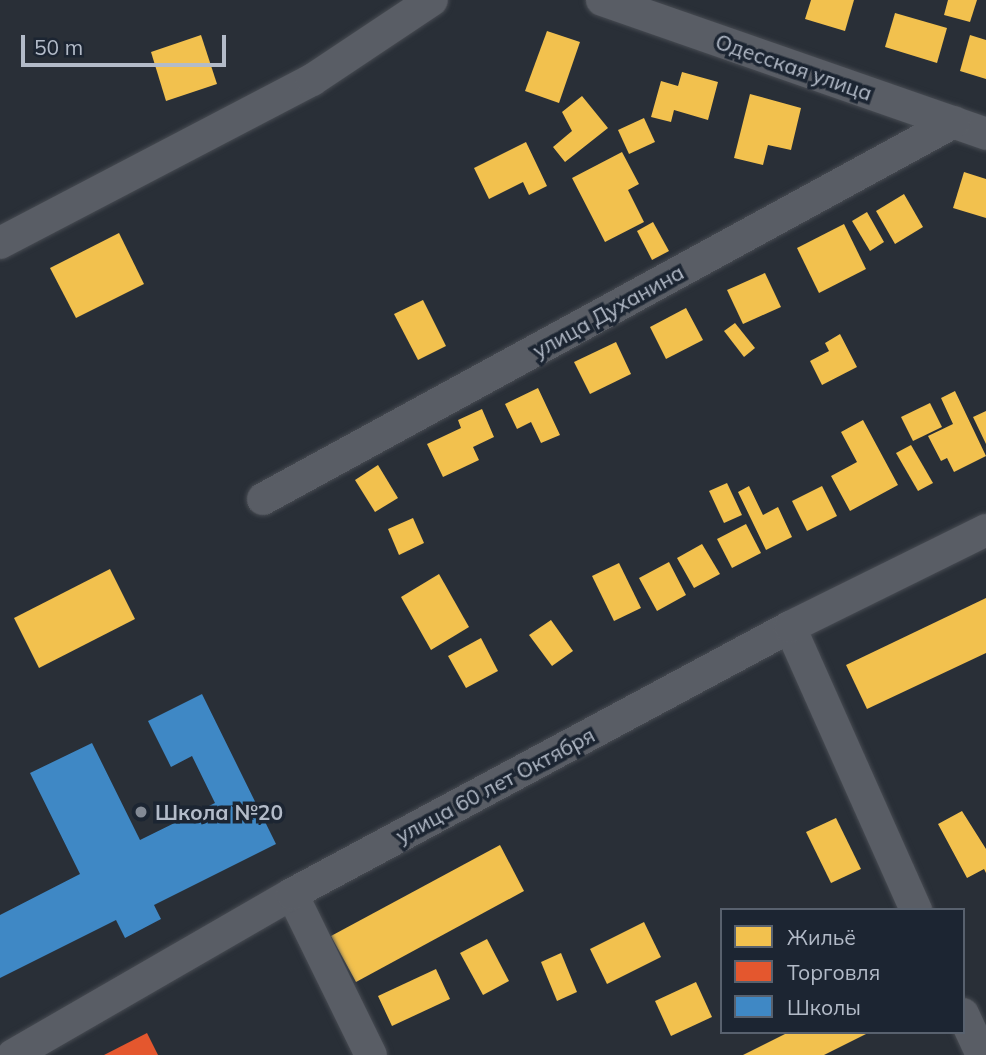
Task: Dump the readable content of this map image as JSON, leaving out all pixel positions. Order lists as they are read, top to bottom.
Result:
{
  "streets": {
    "street": ["Одесская улица", "улица Духанина", "улица 60 лет Октября"]
  },
  "crossings": [
    ["Одесская улица", "улица Духанина"]
  ],
  "places": ["Школа №20"],
  "legend": ["Жильё", "Торговля", "Школы"],
  "scale_bar": "50 m"
}
